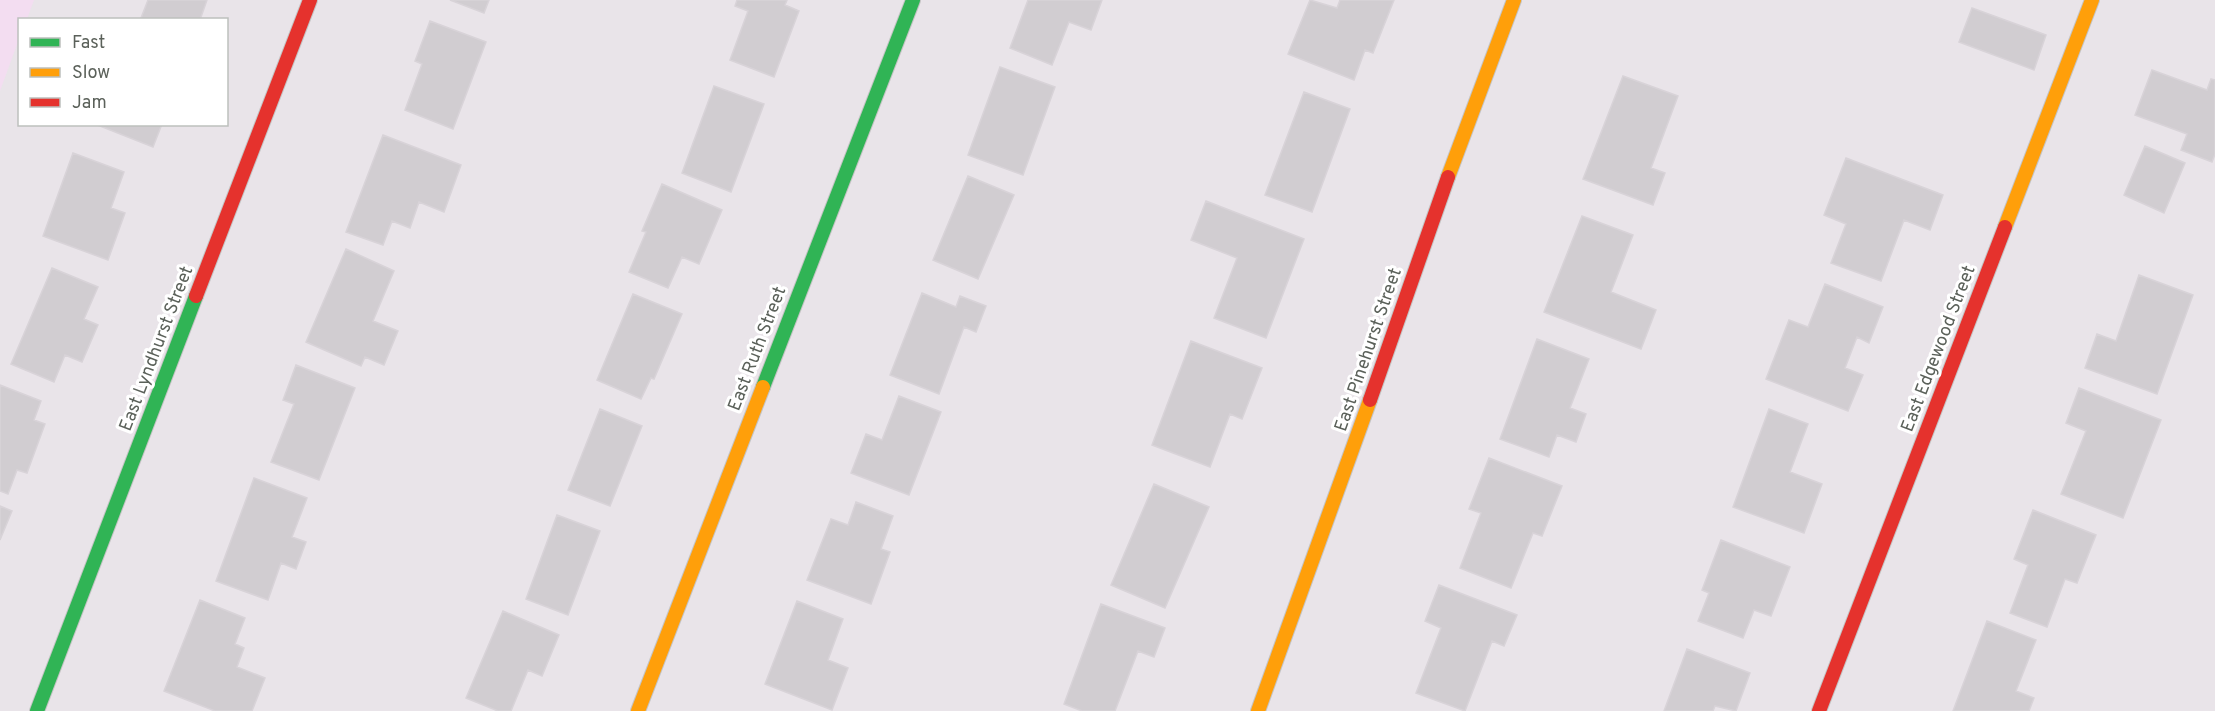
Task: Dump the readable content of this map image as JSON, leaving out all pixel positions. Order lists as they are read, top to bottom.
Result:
{
  "streets": {
    "street": [
      "East Lyndhurst Street",
      "East Ruth Street",
      "East Edgewood Street",
      "East Pinehurst Street"
    ]
  },
  "legend": ["Fast", "Slow", "Jam"]
}
